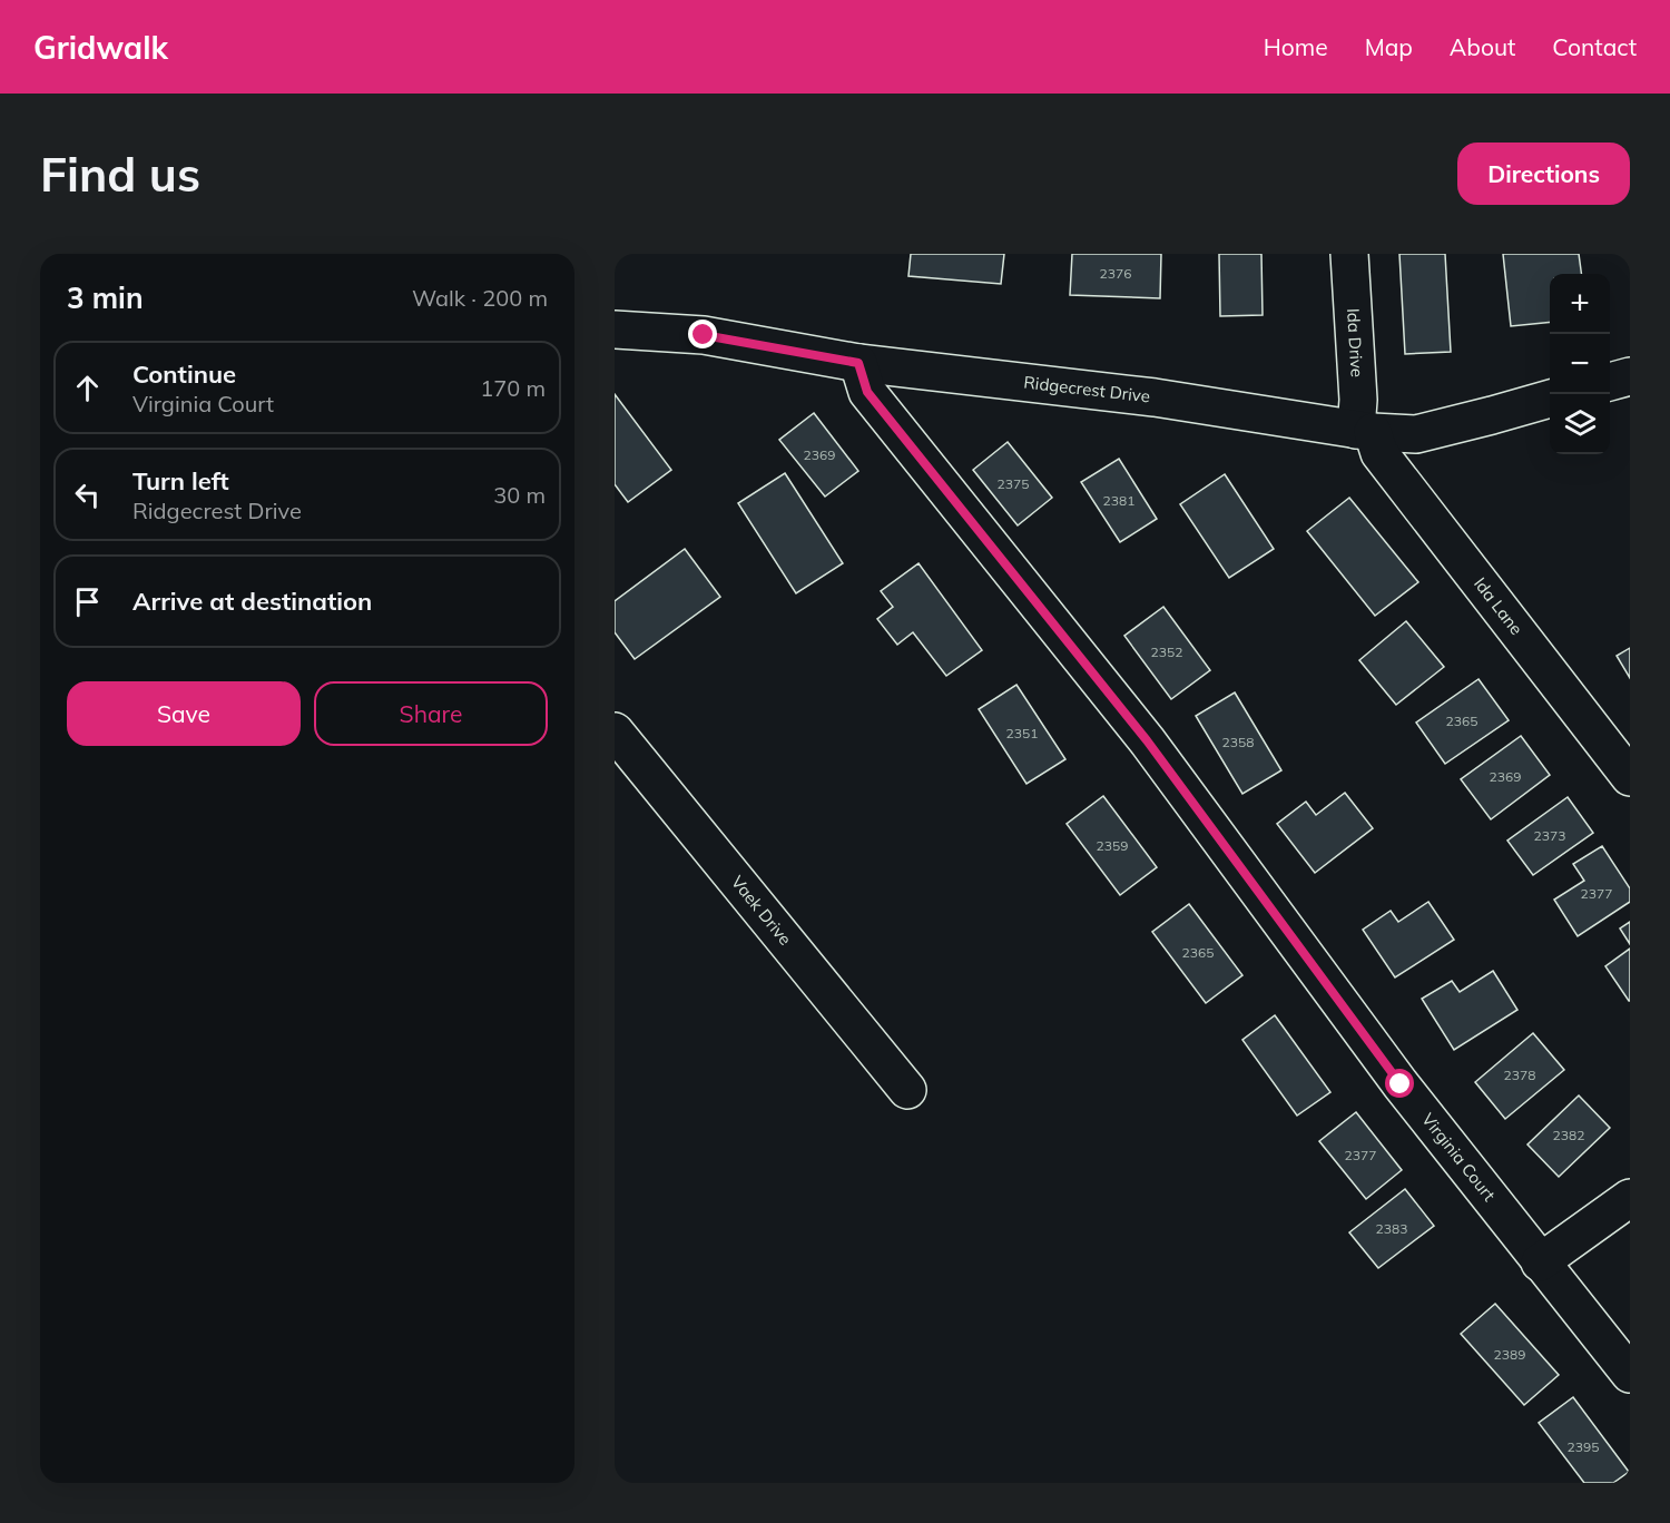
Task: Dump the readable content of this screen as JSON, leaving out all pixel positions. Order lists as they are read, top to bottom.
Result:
{
  "streets": {
    "street": [
      "Ida Drive",
      "Ridgecrest Drive",
      "Ida Lane",
      "Vaek Drive",
      "Virginia Court"
    ]
  },
  "crossings": [
    ["Ida Drive", "Ridgecrest Drive"],
    ["Ida Drive", "Ida Lane"],
    ["Ridgecrest Drive", "Ida Lane"],
    ["Ridgecrest Drive", "Virginia Court"]
  ],
  "house_numbers": [
    "2376",
    "2369",
    "2375",
    "2381",
    "2352",
    "2365",
    "2351",
    "2358",
    "2369",
    "2373",
    "2359",
    "2377",
    "2365",
    "2378",
    "2382",
    "2377",
    "2383",
    "2389",
    "2395"
  ],
  "page": {
    "header": "Gridwalk",
    "nav": [
      "Home",
      "Map",
      "About",
      "Contact"
    ],
    "buttons": [
      "Directions",
      ["Save", "Share"]
    ],
    "title": "Find us",
    "heading": ["3 min", "Walk · 200 m"],
    "map_buttons": ["+", "−"],
    "list": [
      ["Continue", "Virginia Court", "170 m"],
      ["Turn left", "Ridgecrest Drive", "30 m"],
      "Arrive at destination"
    ]
  }
}
